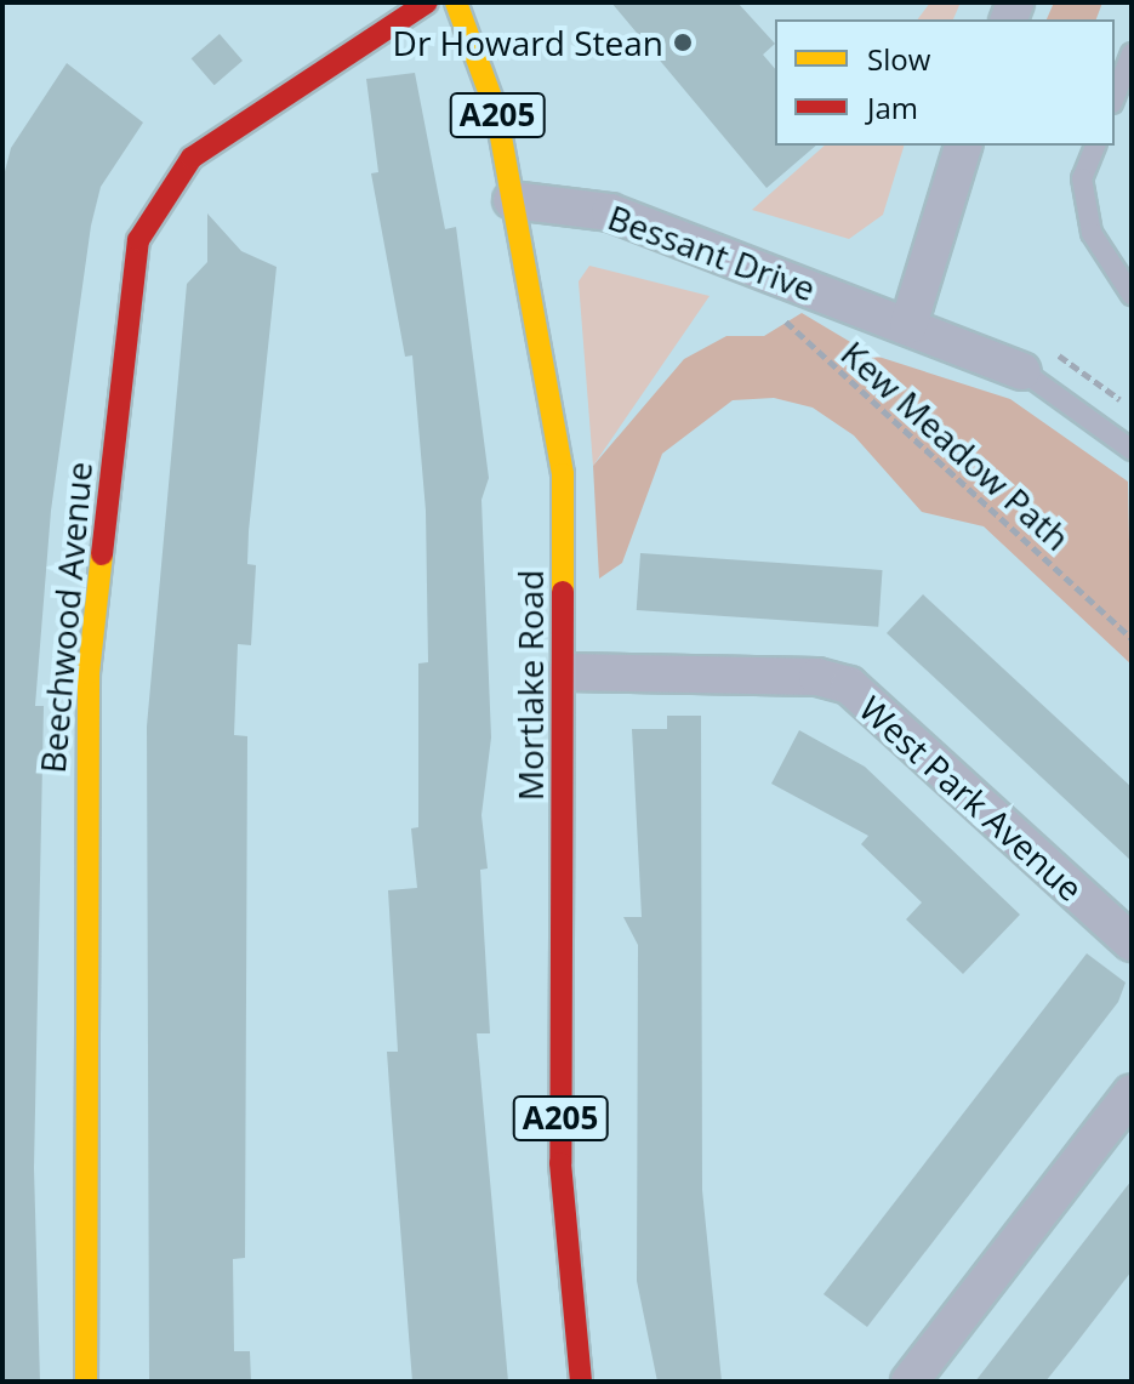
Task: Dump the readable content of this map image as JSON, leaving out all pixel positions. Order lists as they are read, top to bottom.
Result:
{
  "streets": {
    "main road": ["A205", "Beechwood Avenue", "Mortlake Road"],
    "street": ["Bessant Drive", "West Park Avenue"],
    "path": ["Kew Meadow Path"]
  },
  "crossings": [
    ["Bessant Drive", "Kew Meadow Path"],
    ["Bessant Drive", "Mortlake Road"],
    ["Mortlake Road", "West Park Avenue"]
  ],
  "places": ["Dr Howard Stean"],
  "legend": ["Slow", "Jam"]
}
